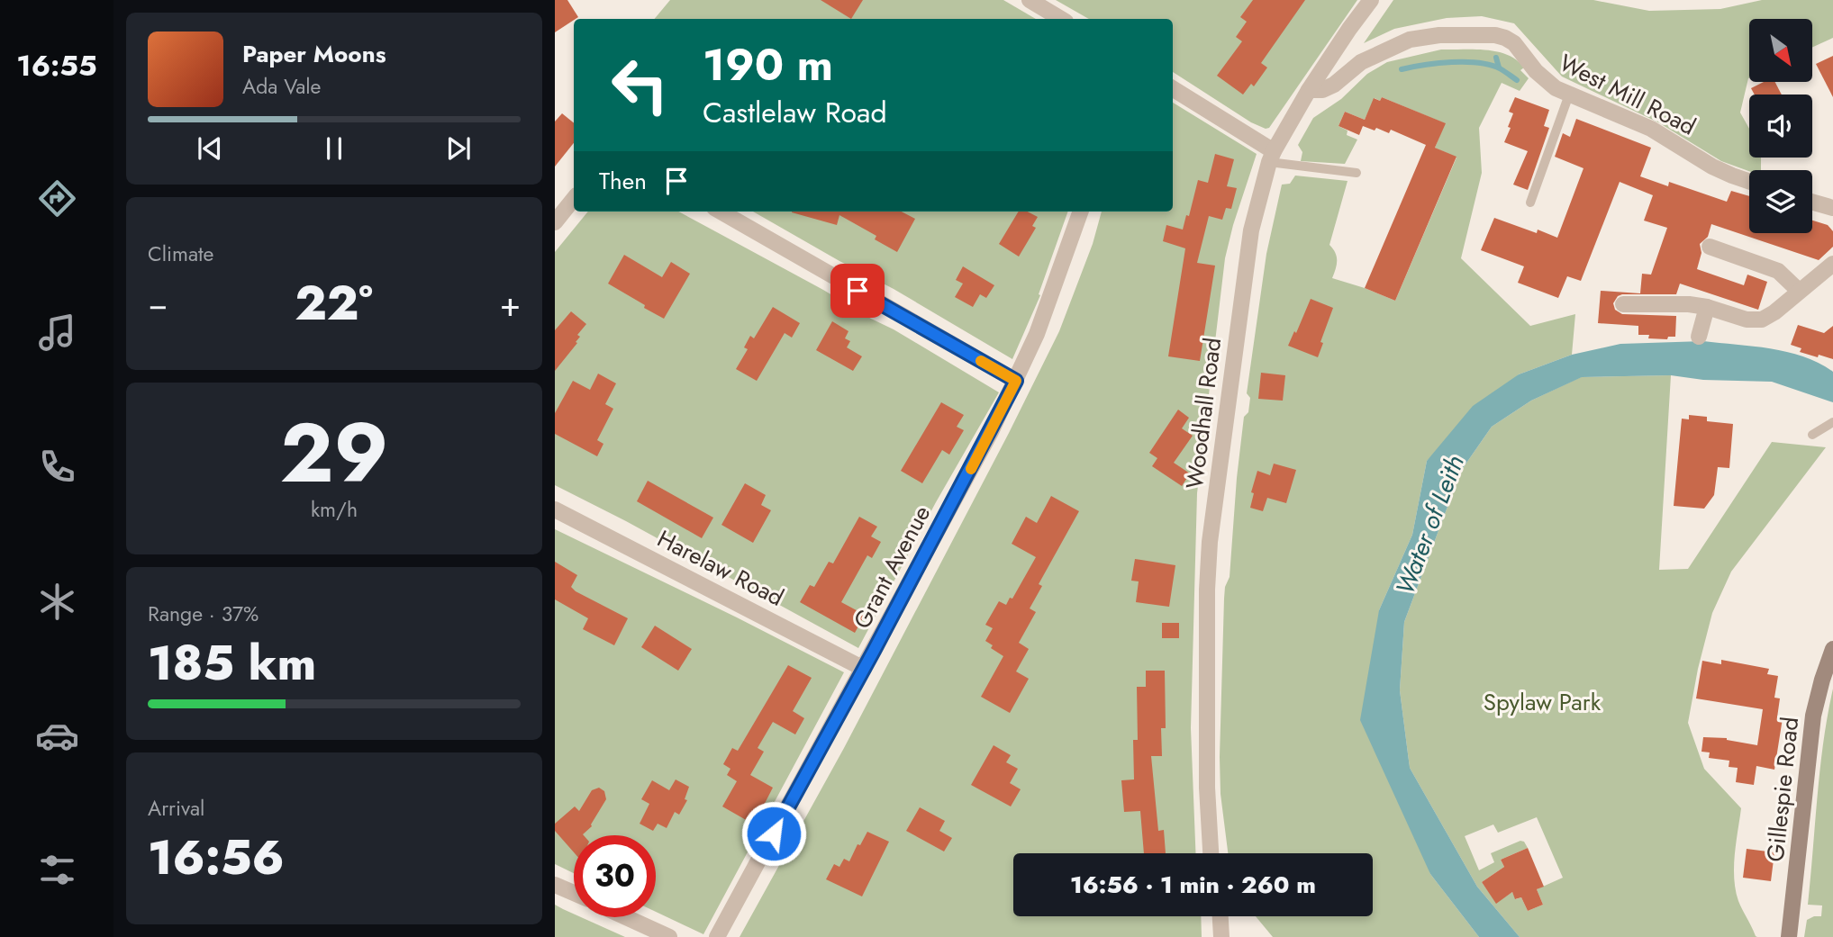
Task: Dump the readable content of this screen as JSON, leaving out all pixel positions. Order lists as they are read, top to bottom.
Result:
{
  "streets": {
    "main road": ["Gillespie Road"],
    "street": [
      "West Mill Road",
      "Woodhall Road",
      "Grant Avenue",
      "Harelaw Road"
    ]
  },
  "crossings": [
    ["West Mill Road", "Woodhall Road"],
    ["Grant Avenue", "Harelaw Road"]
  ],
  "water": ["Water of Leith"],
  "parks": ["Spylaw Park"],
  "north": "bottom right",
  "page": {
    "tabs": "16:55",
    "turn": ["190 m", "Castlelaw Road"],
    "song": ["Paper Moons", "Ada Vale"],
    "then": "Then",
    "tile": [
      "Climate",
      ["29", "km/h"],
      ["Range · 37%", "185 km"],
      ["Arrival", "16:56"]
    ],
    "heat": ["−", "22°", "+"],
    "limit": "30",
    "trip": "16:56 · 1 min · 260 m"
  }
}
